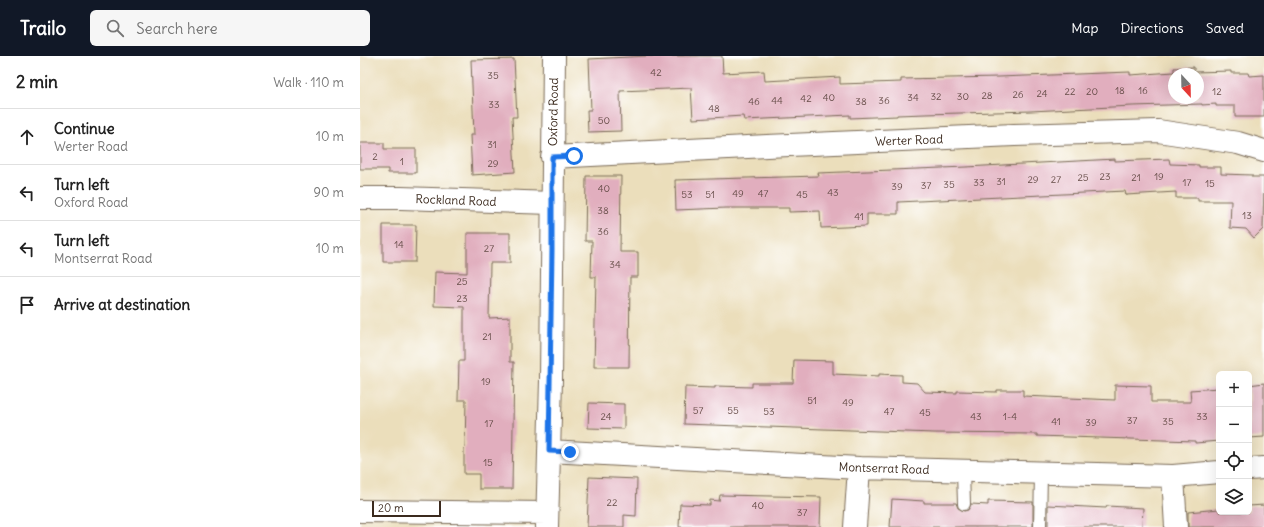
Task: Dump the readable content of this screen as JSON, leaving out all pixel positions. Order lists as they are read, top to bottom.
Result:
{
  "streets": {
    "street": [
      "Oxford Road",
      "Werter Road",
      "Rockland Road",
      "Montserrat Road"
    ]
  },
  "crossings": [
    ["Oxford Road", "Werter Road"],
    ["Oxford Road", "Rockland Road"],
    ["Oxford Road", "Montserrat Road"]
  ],
  "house_numbers": [
    "42",
    "35",
    "18",
    "16",
    "22",
    "20",
    "12",
    "24",
    "26",
    "28",
    "32",
    "30",
    "40",
    "34",
    "42",
    "44",
    "36",
    "46",
    "38",
    "33",
    "48",
    "50",
    "31",
    "2",
    "1",
    "29",
    "23",
    "19",
    "25",
    "21",
    "29",
    "27",
    "31",
    "33",
    "17",
    "15",
    "35",
    "37",
    "39",
    "40",
    "43",
    "49",
    "47",
    "53",
    "51",
    "45",
    "38",
    "13",
    "41",
    "36",
    "14",
    "27",
    "34",
    "25",
    "23",
    "21",
    "19",
    "51",
    "49",
    "57",
    "55",
    "53",
    "47",
    "45",
    "24",
    "43",
    "1-4",
    "33",
    "37",
    "41",
    "35",
    "39",
    "17",
    "15",
    "22",
    "40",
    "37"
  ],
  "scale_bar": "20 m",
  "north": "bottom",
  "page": {
    "header": "Trailo",
    "search": "Search here",
    "nav": ["Map", "Directions", "Saved"],
    "heading": ["2 min", "Walk · 110 m"],
    "list": [
      ["Continue", "Werter Road", "10 m"],
      ["Turn left", "Oxford Road", "90 m"],
      ["Turn left", "Montserrat Road", "10 m"],
      "Arrive at destination"
    ],
    "map_buttons": ["+", "−"],
    "scale": "20 m"
  }
}
